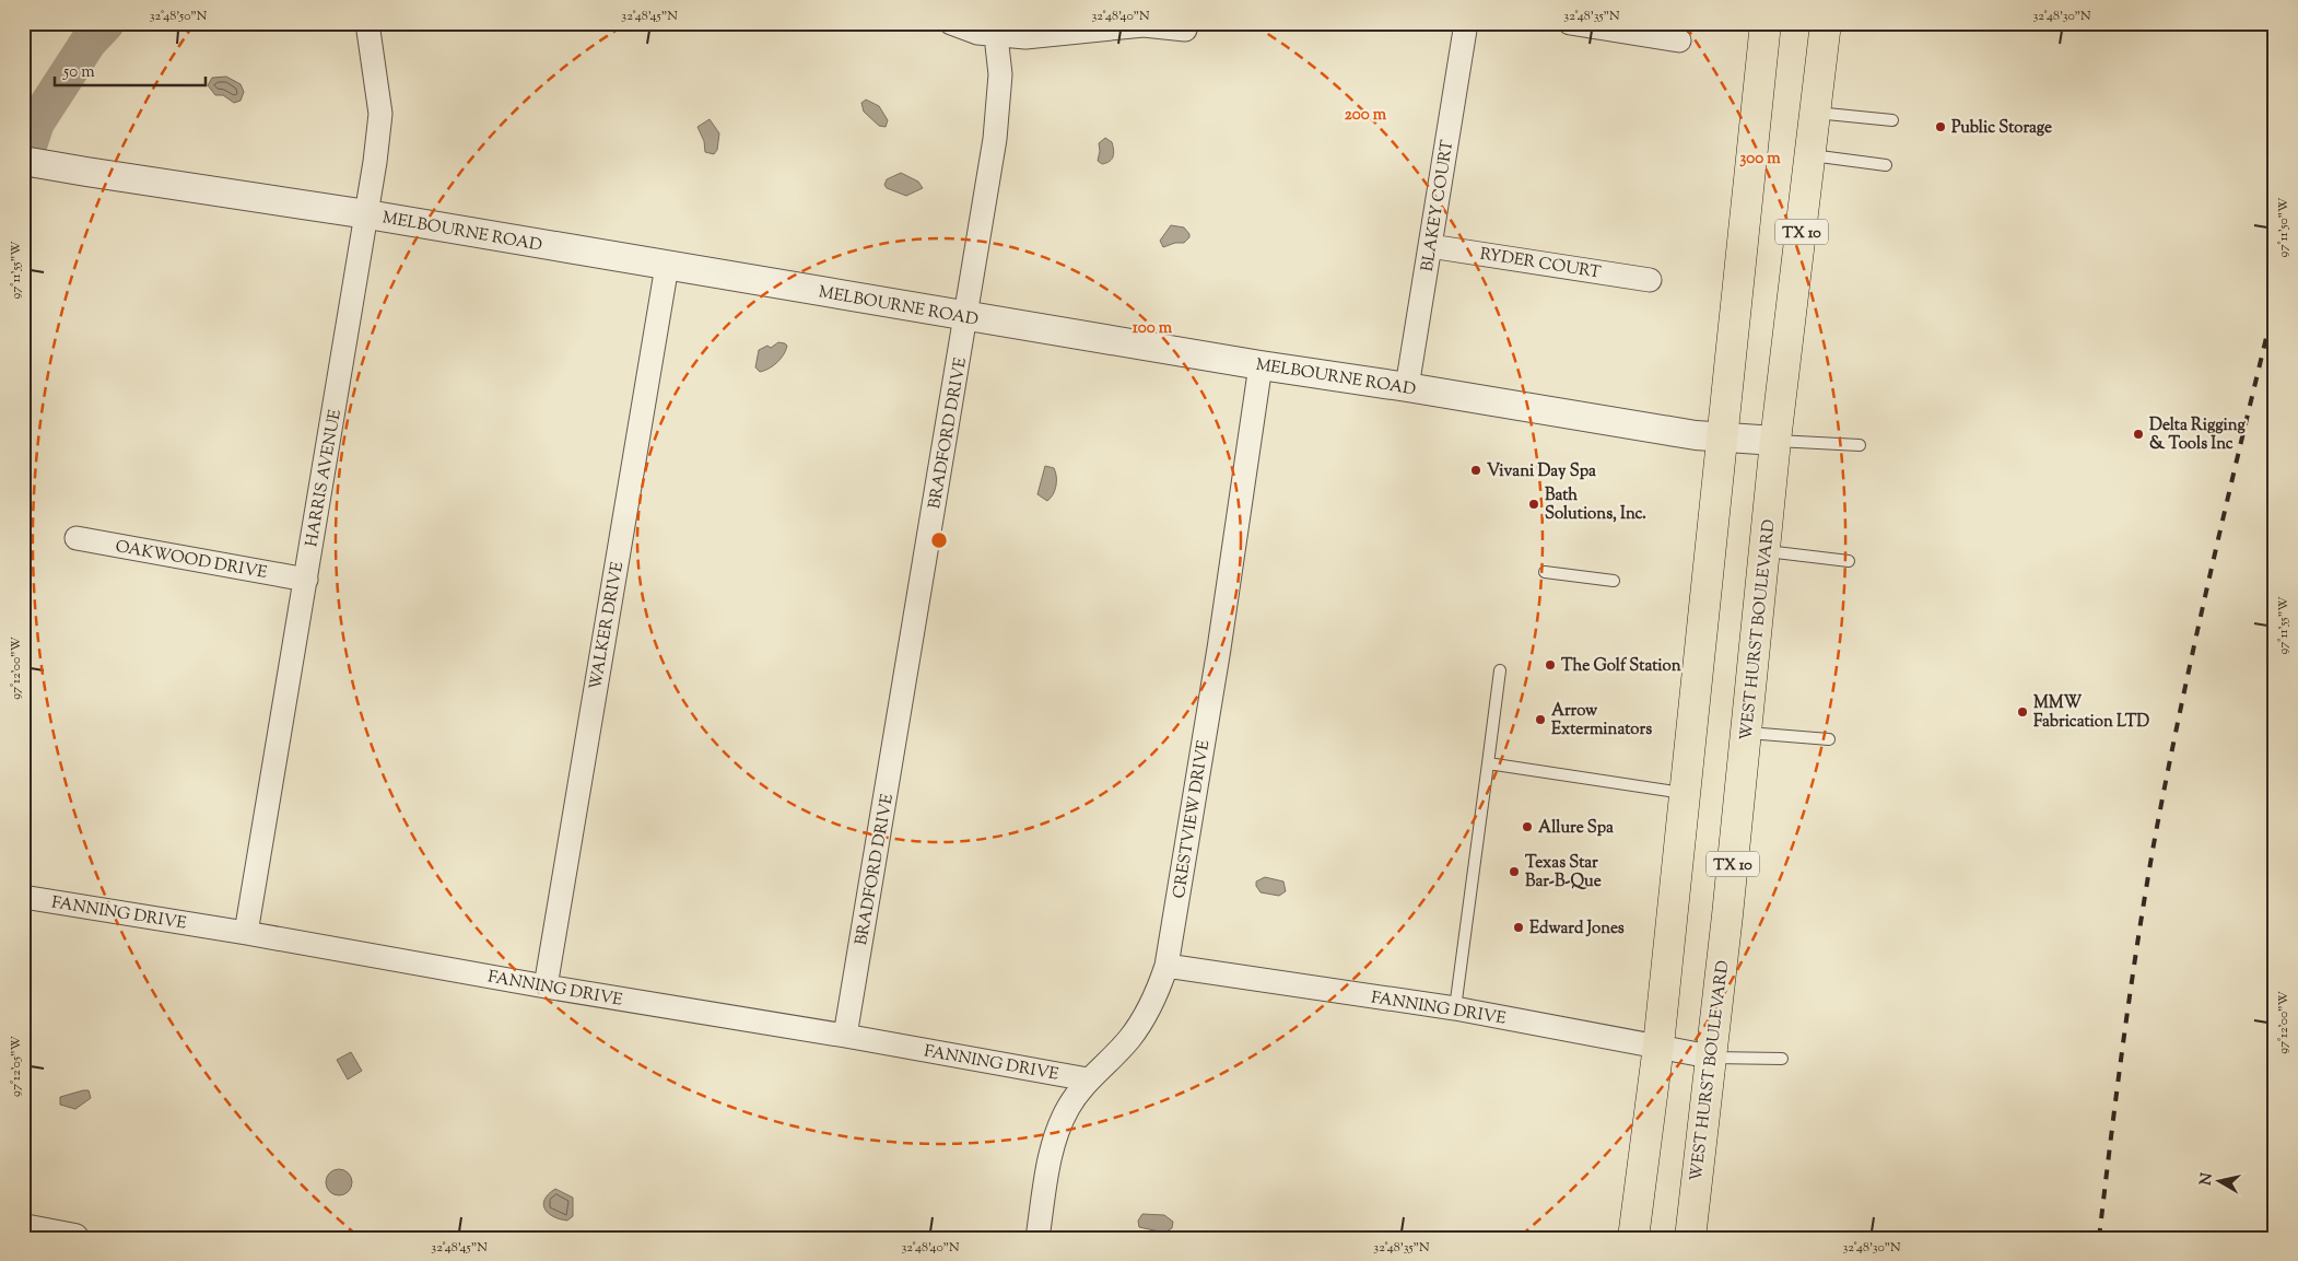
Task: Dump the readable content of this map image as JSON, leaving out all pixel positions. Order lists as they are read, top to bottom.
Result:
{
  "streets": {
    "main road": ["TX 10", "WEST HURST BOULEVARD"],
    "street": [
      "BLAKEY COURT",
      "MELBOURNE ROAD",
      "RYDER COURT",
      "BRADFORD DRIVE",
      "HARRIS AVENUE",
      "OAKWOOD DRIVE",
      "WALKER DRIVE",
      "CRESTVIEW DRIVE",
      "FANNING DRIVE"
    ]
  },
  "crossings": [
    ["BLAKEY COURT", "MELBOURNE ROAD"],
    ["BLAKEY COURT", "RYDER COURT"],
    ["MELBOURNE ROAD", "BRADFORD DRIVE"],
    ["MELBOURNE ROAD", "HARRIS AVENUE"],
    ["MELBOURNE ROAD", "WALKER DRIVE"],
    ["MELBOURNE ROAD", "WEST HURST BOULEVARD"],
    ["MELBOURNE ROAD", "CRESTVIEW DRIVE"],
    ["BRADFORD DRIVE", "FANNING DRIVE"],
    ["HARRIS AVENUE", "OAKWOOD DRIVE"],
    ["HARRIS AVENUE", "FANNING DRIVE"],
    ["WALKER DRIVE", "FANNING DRIVE"],
    ["WEST HURST BOULEVARD", "FANNING DRIVE"],
    ["CRESTVIEW DRIVE", "FANNING DRIVE"]
  ],
  "places": [
    "Public Storage",
    "Delta Rigging & Tools Inc",
    "Vivani Day Spa",
    "Bath Solutions, Inc.",
    "The Golf Station",
    "MMW Fabrication LTD",
    "Arrow Exterminators",
    "Allure Spa",
    "Texas Star Bar-B-Que",
    "Edward Jones"
  ],
  "scale_bar": "50 m",
  "north": "left",
  "coordinates": [
    "32°48'50\"N",
    "32°48'45\"N",
    "32°48'40\"N",
    "32°48'35\"N",
    "32°48'30\"N",
    "97°11'50\"W",
    "97°11'55\"W",
    "97°12'00\"W",
    "97°12'05\"W"
  ],
  "rings": ["200 m", "300 m", "100 m"]
}
